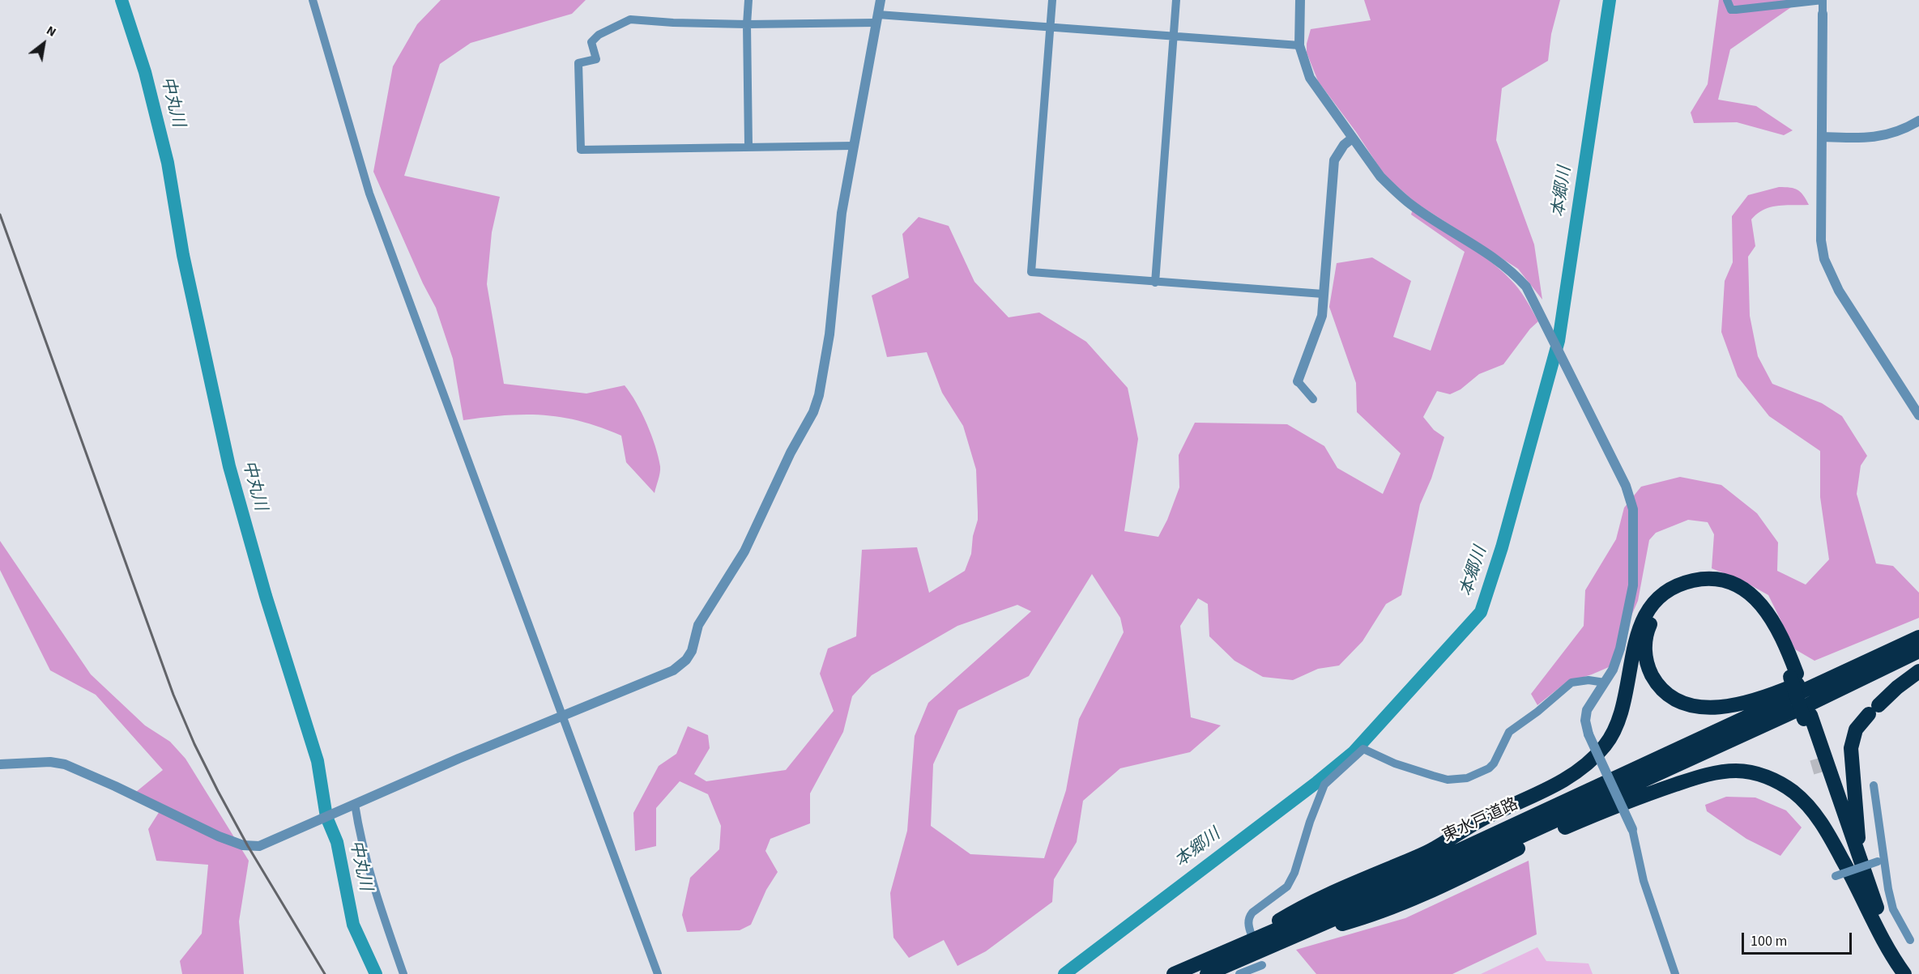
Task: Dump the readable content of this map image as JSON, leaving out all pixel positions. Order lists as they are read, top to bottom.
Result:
{
  "streets": {
    "highway": ["東水戸道路"]
  },
  "water": ["中丸川", "本郷川"],
  "scale_bar": "100 m",
  "north": "top right"
}
